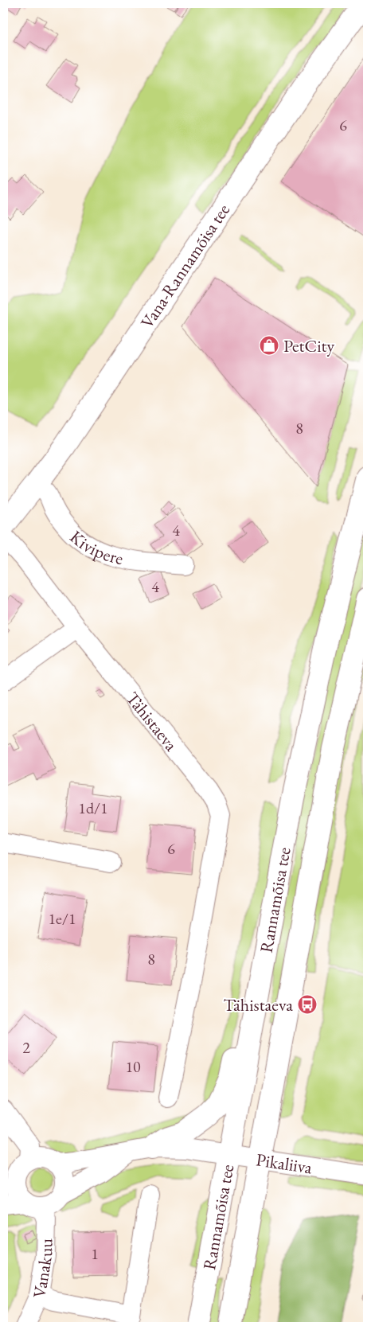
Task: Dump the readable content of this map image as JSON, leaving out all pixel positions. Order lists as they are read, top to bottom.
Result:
{
  "streets": {
    "main road": ["Vana-Rannamõisa tee", "Rannamõisa tee"],
    "street": [
      "Kivipere",
      "Tähistaeva",
      "Pikaliiva",
      "Vanakuu"
    ]
  },
  "crossings": [
    ["Vana-Rannamõisa tee", "Kivipere"],
    ["Rannamõisa tee", "Pikaliiva"],
    ["Pikaliiva", "Vanakuu"]
  ],
  "places": {
    "shop": ["PetCity"],
    "bus stop": ["Tähistaeva"]
  },
  "house_numbers": [
    "6",
    "8",
    "4",
    "4",
    "1d/1",
    "6",
    "1e/1",
    "8",
    "2",
    "10",
    "1"
  ]
}
